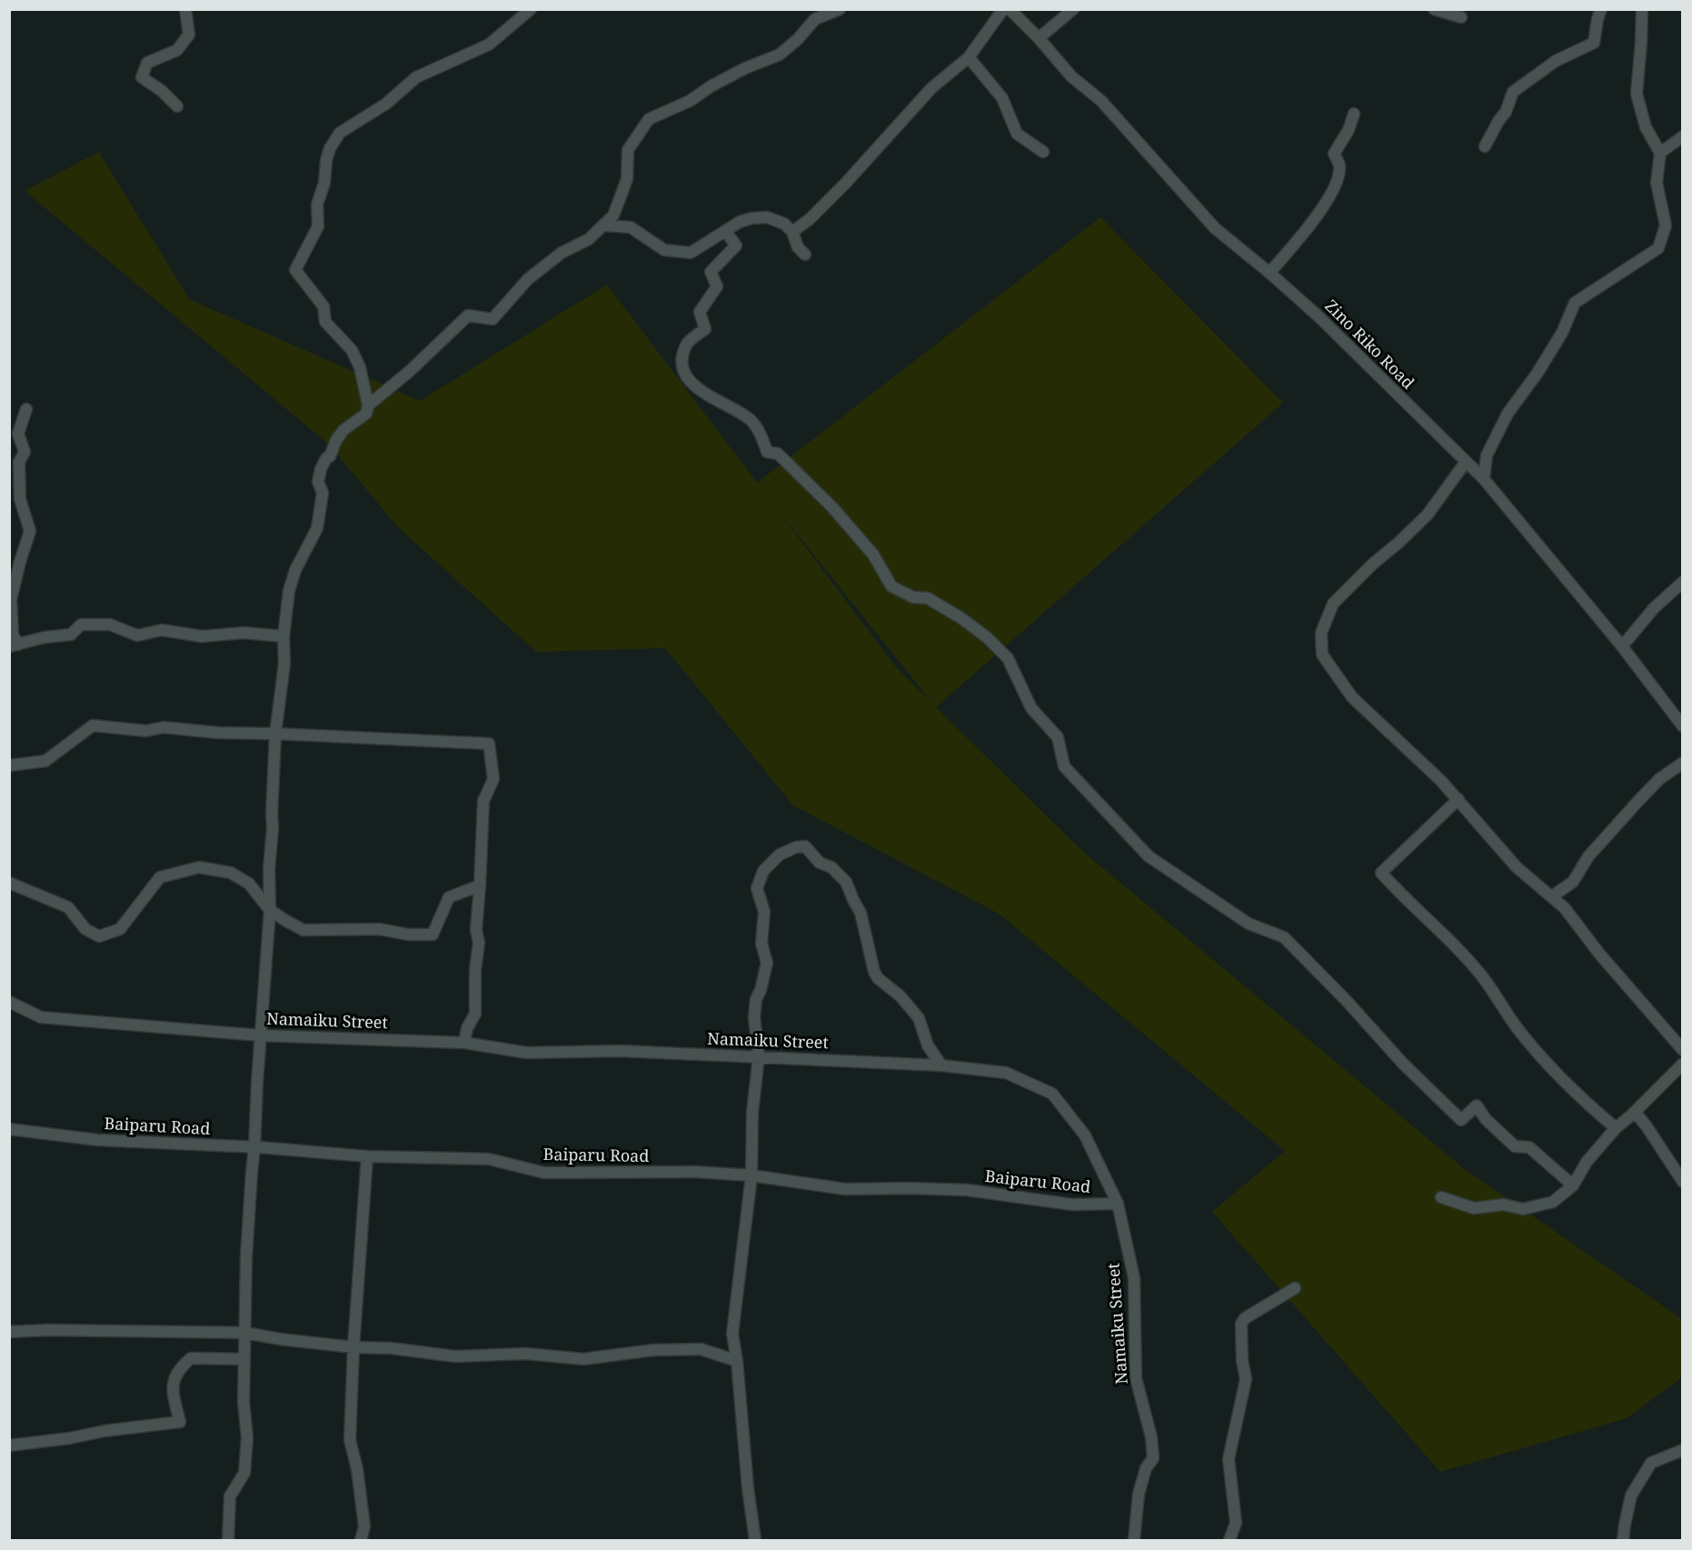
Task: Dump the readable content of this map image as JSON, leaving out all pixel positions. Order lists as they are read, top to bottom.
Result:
{
  "streets": {
    "street": ["Zino Riko Road", "Namaiku Street", "Baiparu Road"]
  },
  "crossings": [
    ["Namaiku Street", "Baiparu Road"]
  ]
}
